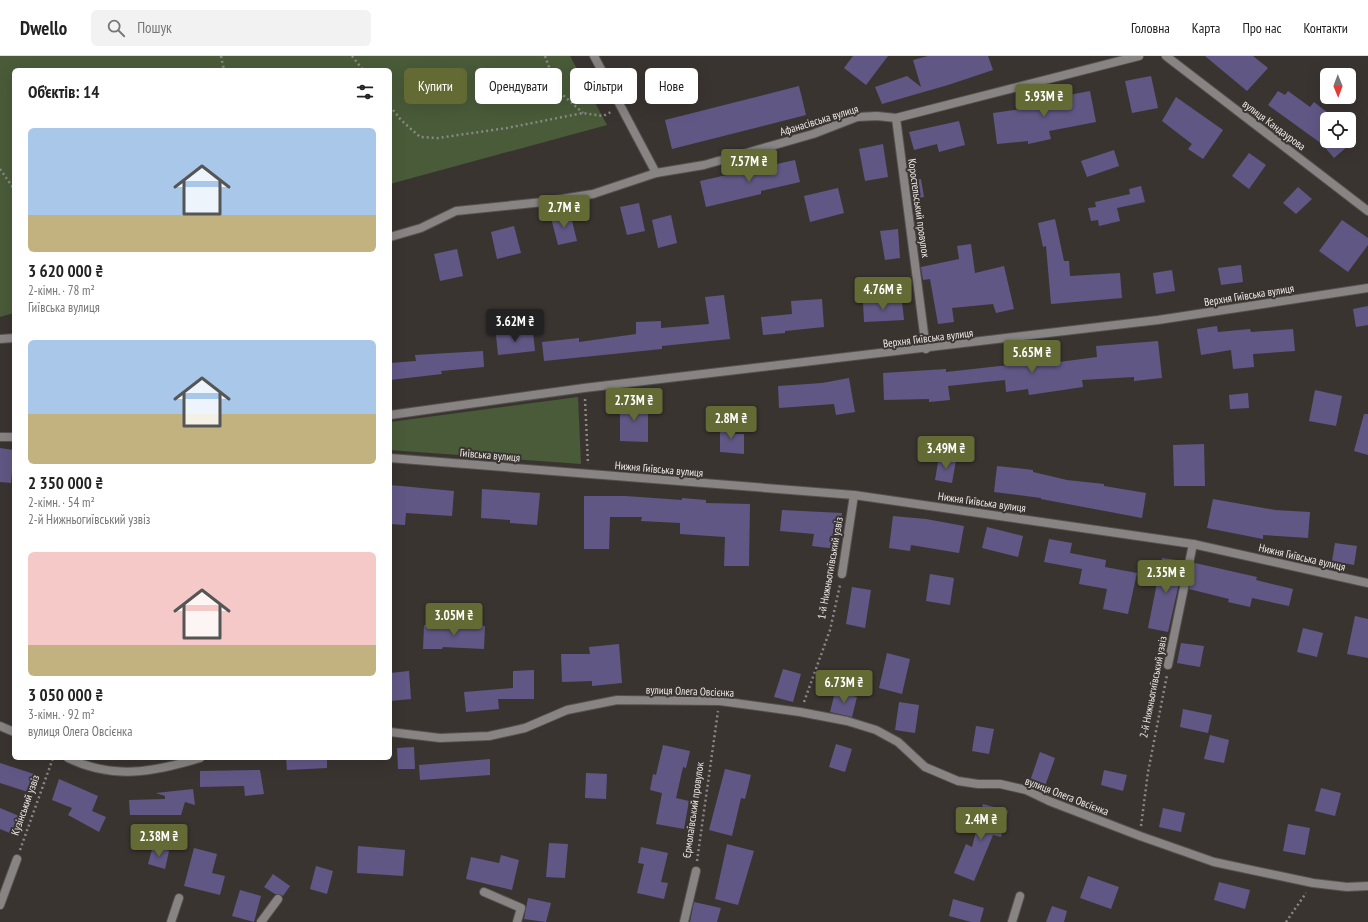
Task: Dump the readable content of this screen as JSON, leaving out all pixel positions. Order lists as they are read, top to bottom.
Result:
{
  "streets": {
    "street": [
      "Афанасівська вулиця",
      "вулиця Кандаурова",
      "Коростельський провулок",
      "Верхня Гиївська вулиця",
      "Гиївська вулиця",
      "Нижня Гиївська вулиця",
      "1-й Нижньогиївський узвіз",
      "2-й Нижньогиївський узвіз",
      "вулиця Олега Овсієнка",
      "Єрмолаївський провулок"
    ],
    "path": ["Кузінський узвіз"]
  },
  "crossings": [
    ["Афанасівська вулиця", "Коростельський провулок"],
    ["Коростельський провулок", "Верхня Гиївська вулиця"],
    ["Гиївська вулиця", "Нижня Гиївська вулиця"],
    ["Нижня Гиївська вулиця", "1-й Нижньогиївський узвіз"],
    ["Нижня Гиївська вулиця", "2-й Нижньогиївський узвіз"],
    ["1-й Нижньогиївський узвіз", "вулиця Олега Овсієнка"],
    ["2-й Нижньогиївський узвіз", "вулиця Олега Овсієнка"],
    ["вулиця Олега Овсієнка", "Єрмолаївський провулок"]
  ],
  "north": "bottom",
  "page": {
    "header": "Dwello",
    "search": "Пошук",
    "nav": [
      "Головна",
      "Карта",
      "Про нас",
      "Контакти"
    ],
    "chip": [
      "Купити",
      "Орендувати",
      "Фільтри",
      "Нове"
    ],
    "heading": "Об’єктів: 14",
    "price": [
      "5.93M ₴",
      "7.57M ₴",
      "2.7M ₴",
      "4.76M ₴",
      "3.62M ₴",
      "5.65M ₴",
      "2.73M ₴",
      "2.8M ₴",
      "3.49M ₴",
      "2.35M ₴",
      "3.05M ₴",
      "6.73M ₴",
      "2.4M ₴",
      "2.38M ₴"
    ],
    "list": [
      {
        "name": "3 620 000 ₴",
        "note": "2-кімн. · 78 m² · Гиївська вулиця"
      },
      {
        "name": "2 350 000 ₴",
        "note": "2-кімн. · 54 m² · 2-й Нижньогиївський узвіз"
      },
      {
        "name": "3 050 000 ₴",
        "note": "3-кімн. · 92 m² · вулиця Олега Овсієнка"
      }
    ]
  }
}
